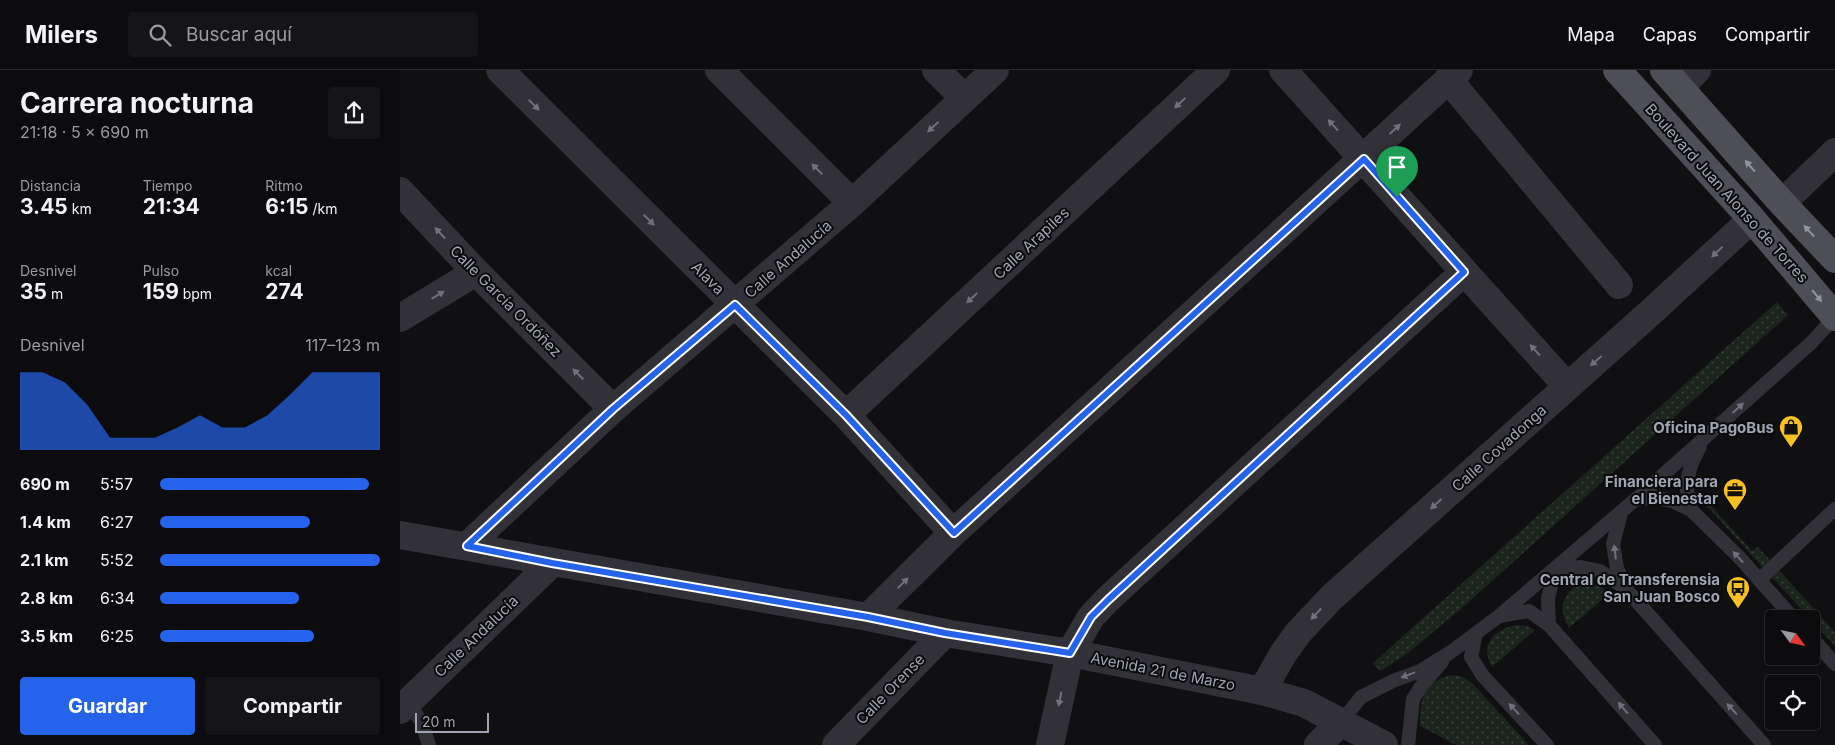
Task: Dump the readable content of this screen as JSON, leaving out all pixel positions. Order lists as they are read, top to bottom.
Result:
{
  "streets": {
    "main road": ["Boulevard Juan Alonso de Torres"],
    "street": [
      "Calle Arapiles",
      "Calle Andalucía",
      "Alava",
      "Calle García Ordóñez",
      "Calle Covadonga",
      "Avenida 21 de Marzo",
      "Calle Orense"
    ]
  },
  "crossings": [
    ["Boulevard Juan Alonso de Torres", "Calle Covadonga"],
    ["Calle Arapiles", "Alava"],
    ["Calle Andalucía", "Alava"],
    ["Calle Andalucía", "Calle García Ordóñez"],
    ["Calle Andalucía", "Avenida 21 de Marzo"],
    ["Calle Covadonga", "Avenida 21 de Marzo"],
    ["Avenida 21 de Marzo", "Calle Orense"]
  ],
  "one_way": ["Calle García Ordóñez"],
  "places": {
    "shop": ["Oficina PagoBus"],
    "office": ["Financiera para el Bienestar"],
    "bus stop": ["Central de Transferensia San Juan Bosco"]
  },
  "scale_bar": "20 m",
  "north": "bottom right",
  "page": {
    "header": "Milers",
    "search": "Buscar aquí",
    "nav": ["Mapa", "Capas", "Compartir"],
    "heading": ["Carrera nocturna", "21:18 · 5 × 690 m"],
    "stats": [
      ["Distancia", "3.45 km"],
      ["Tiempo", "21:34"],
      ["Ritmo", "6:15 /km"],
      ["Desnivel", "35 m"],
      ["Pulso", "159 bpm"],
      ["kcal", "274"]
    ],
    "chart": ["Desnivel", "117–123 m"],
    "list": [
      {
        "name": "690 m",
        "note": "5:57"
      },
      {
        "name": "1.4 km",
        "note": "6:27"
      },
      {
        "name": "2.1 km",
        "note": "5:52"
      },
      {
        "name": "2.8 km",
        "note": "6:34"
      },
      {
        "name": "3.5 km",
        "note": "6:25"
      }
    ],
    "buttons": ["Guardar", "Compartir"],
    "scale": "20 m"
  }
}
